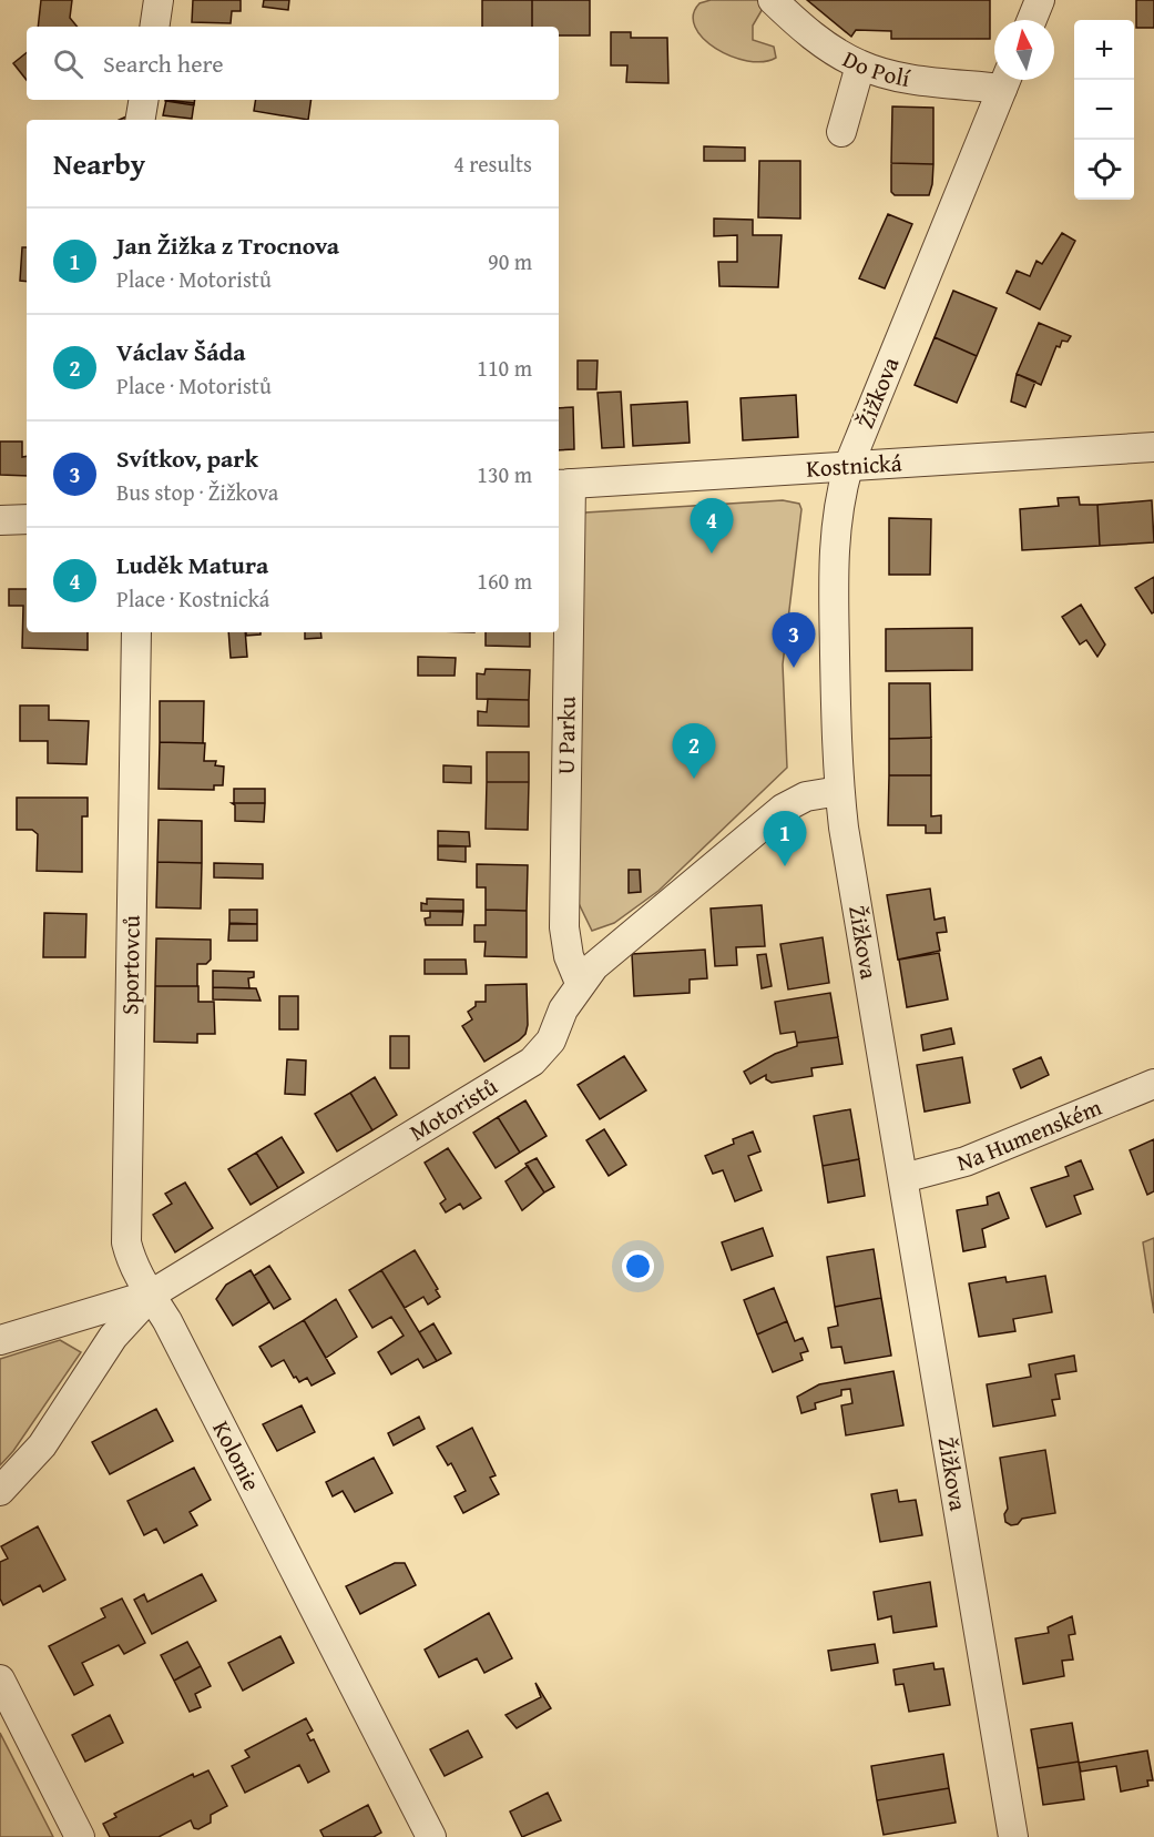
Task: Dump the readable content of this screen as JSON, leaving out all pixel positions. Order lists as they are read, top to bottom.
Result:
{
  "streets": {
    "street": [
      "Do Polí",
      "Žižkova",
      "Kostnická",
      "U Parku",
      "Sportovců",
      "Motoristů",
      "Na Humenském",
      "Kolonie"
    ]
  },
  "crossings": [
    ["Žižkova", "Kostnická"],
    ["Žižkova", "Motoristů"],
    ["Žižkova", "Na Humenském"],
    ["Kostnická", "U Parku"],
    ["U Parku", "Motoristů"],
    ["Sportovců", "Motoristů"],
    ["Sportovců", "Kolonie"],
    ["Motoristů", "Kolonie"]
  ],
  "north": "top",
  "page": {
    "map_buttons": ["+", "−"],
    "search": "Search here",
    "heading": ["Nearby", "4 results"],
    "list": [
      {
        "mark": "1",
        "name": "Jan Žižka z Trocnova",
        "note": "Place · Motoristů",
        "value": "90 m"
      },
      {
        "mark": "2",
        "name": "Václav Šáda",
        "note": "Place · Motoristů",
        "value": "110 m"
      },
      {
        "mark": "3",
        "name": "Svítkov, park",
        "note": "Bus stop · Žižkova",
        "value": "130 m"
      },
      {
        "mark": "4",
        "name": "Luděk Matura",
        "note": "Place · Kostnická",
        "value": "160 m"
      }
    ],
    "pins": [
      "4",
      "3",
      "2",
      "1"
    ]
  }
}
